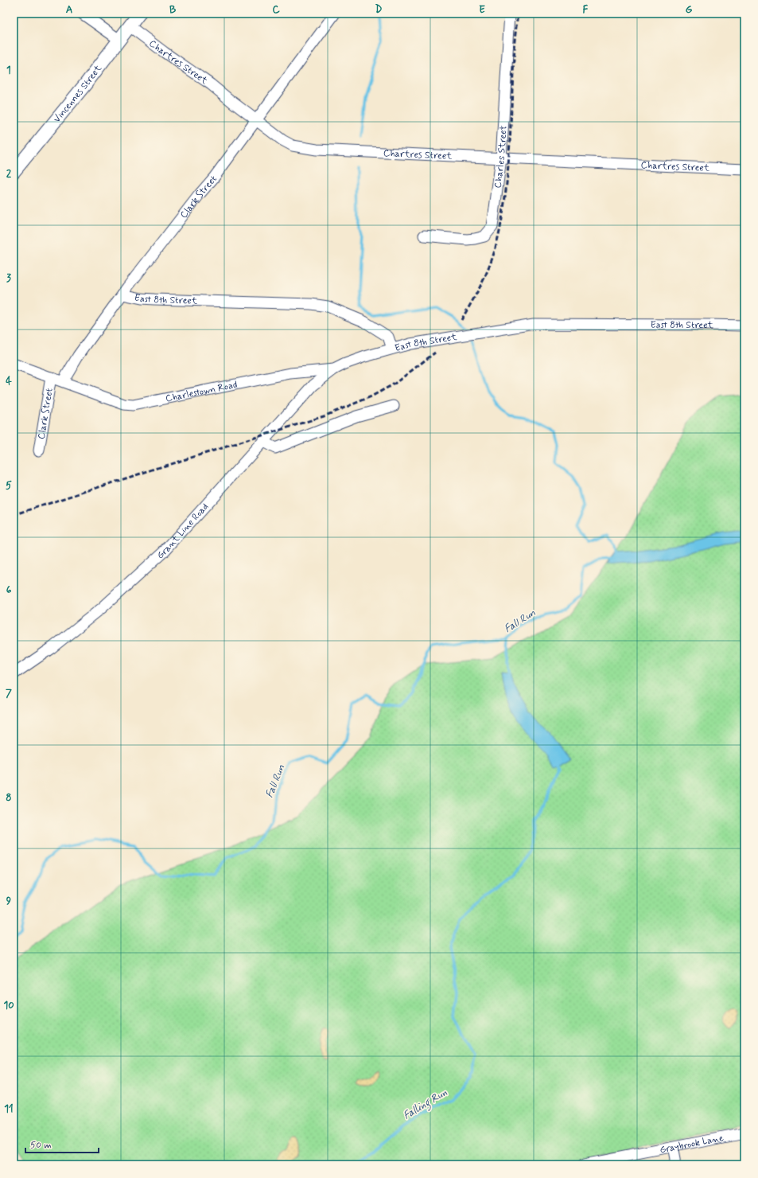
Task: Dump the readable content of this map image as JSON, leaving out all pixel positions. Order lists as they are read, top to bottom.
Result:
{
  "streets": {
    "main road": ["Vincennes Street"],
    "street": [
      "Chartres Street",
      "Charles Street",
      "Clark Street",
      "East 8th Street",
      "Charlestown Road",
      "Grant Line Road",
      "Graybrook Lane"
    ]
  },
  "crossings": [
    ["Chartres Street", "Vincennes Street"],
    ["Chartres Street", "Charles Street"],
    ["Chartres Street", "Clark Street"],
    ["Clark Street", "East 8th Street"],
    ["Clark Street", "Charlestown Road"],
    ["East 8th Street", "Charlestown Road"],
    ["Charlestown Road", "Grant Line Road"]
  ],
  "water": ["Fall Run", "Falling Run"],
  "scale_bar": "50 m",
  "grid": {
    "columns": [
      "A",
      "B",
      "C",
      "D",
      "E",
      "F",
      "G"
    ],
    "rows": [
      "1",
      "2",
      "3",
      "4",
      "5",
      "6",
      "7",
      "8",
      "9",
      "10",
      "11"
    ]
  }
}
